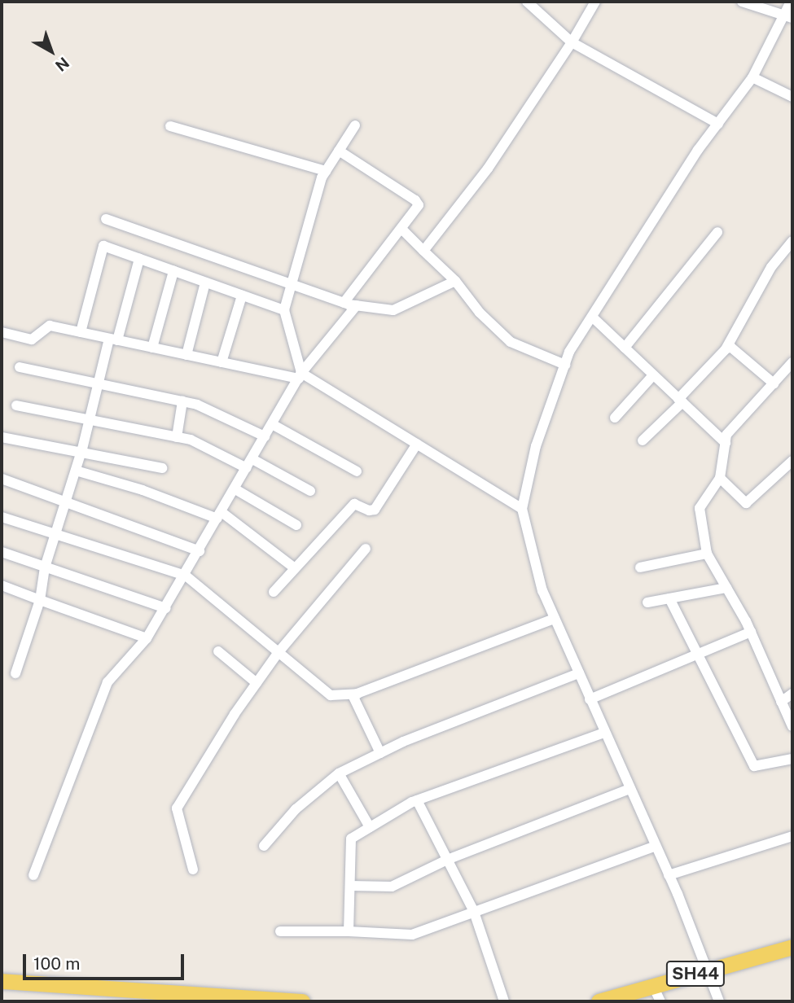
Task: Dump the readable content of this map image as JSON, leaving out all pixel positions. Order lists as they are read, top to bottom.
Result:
{
  "streets": {
    "main road": ["SH44"]
  },
  "scale_bar": "100 m",
  "north": "bottom right"
}
